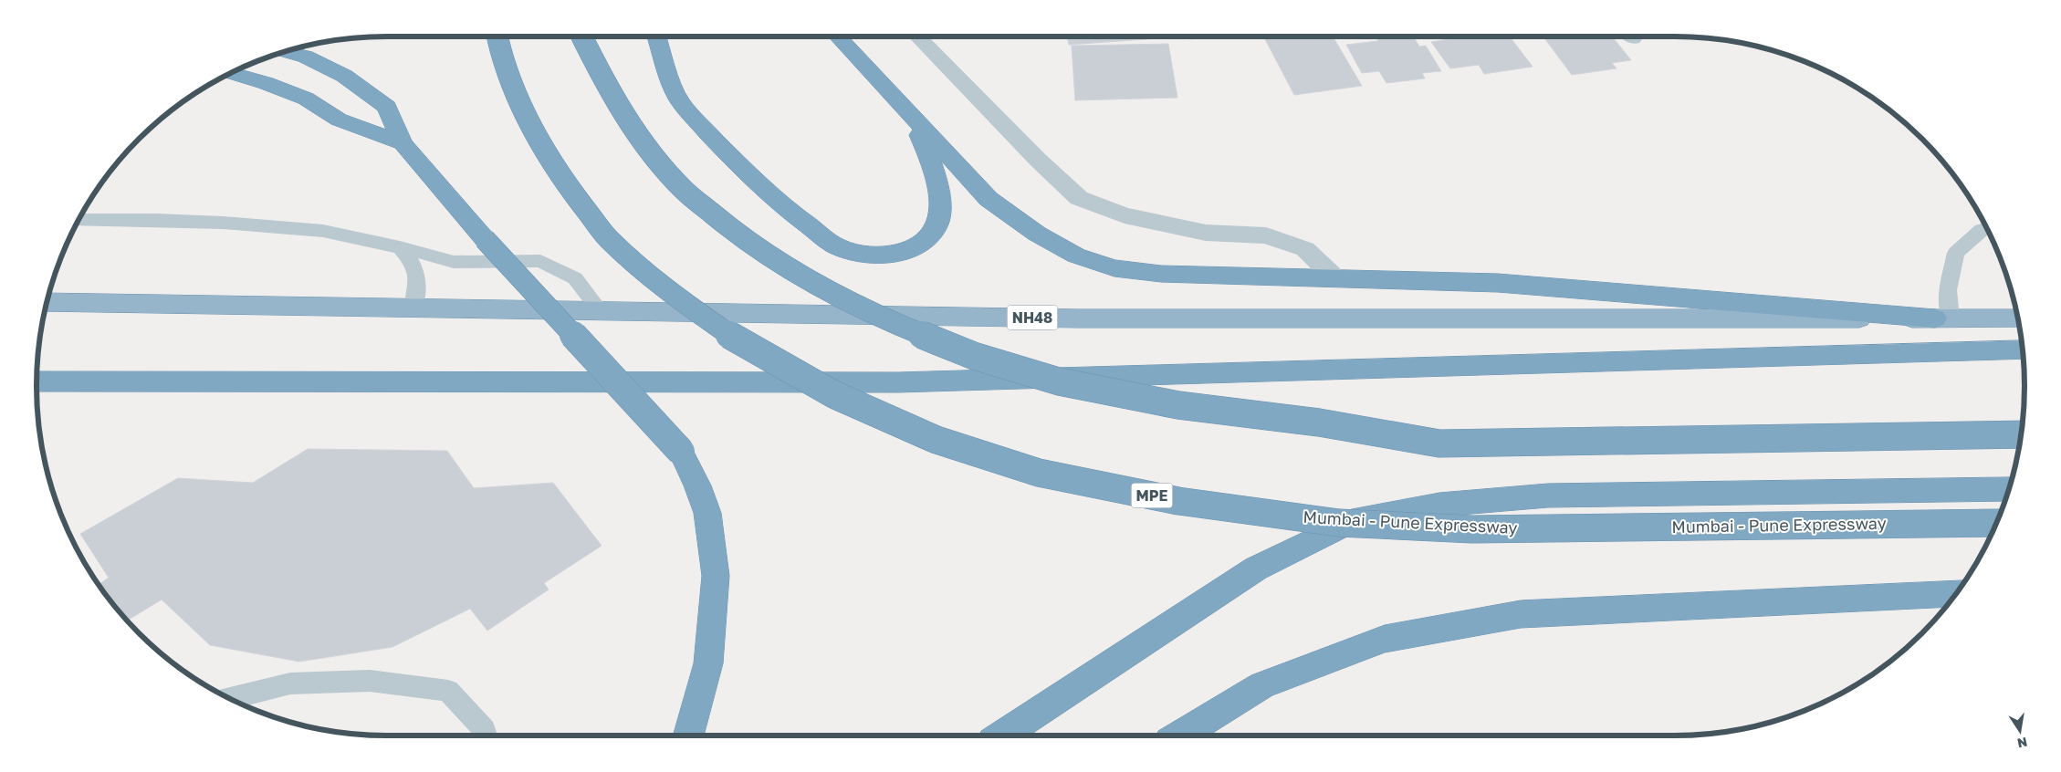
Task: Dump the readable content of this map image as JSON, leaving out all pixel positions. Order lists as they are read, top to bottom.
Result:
{
  "streets": {
    "highway": ["NH48", "MPE", "Mumbai - Pune Expressway"]
  },
  "north": "bottom"
}
